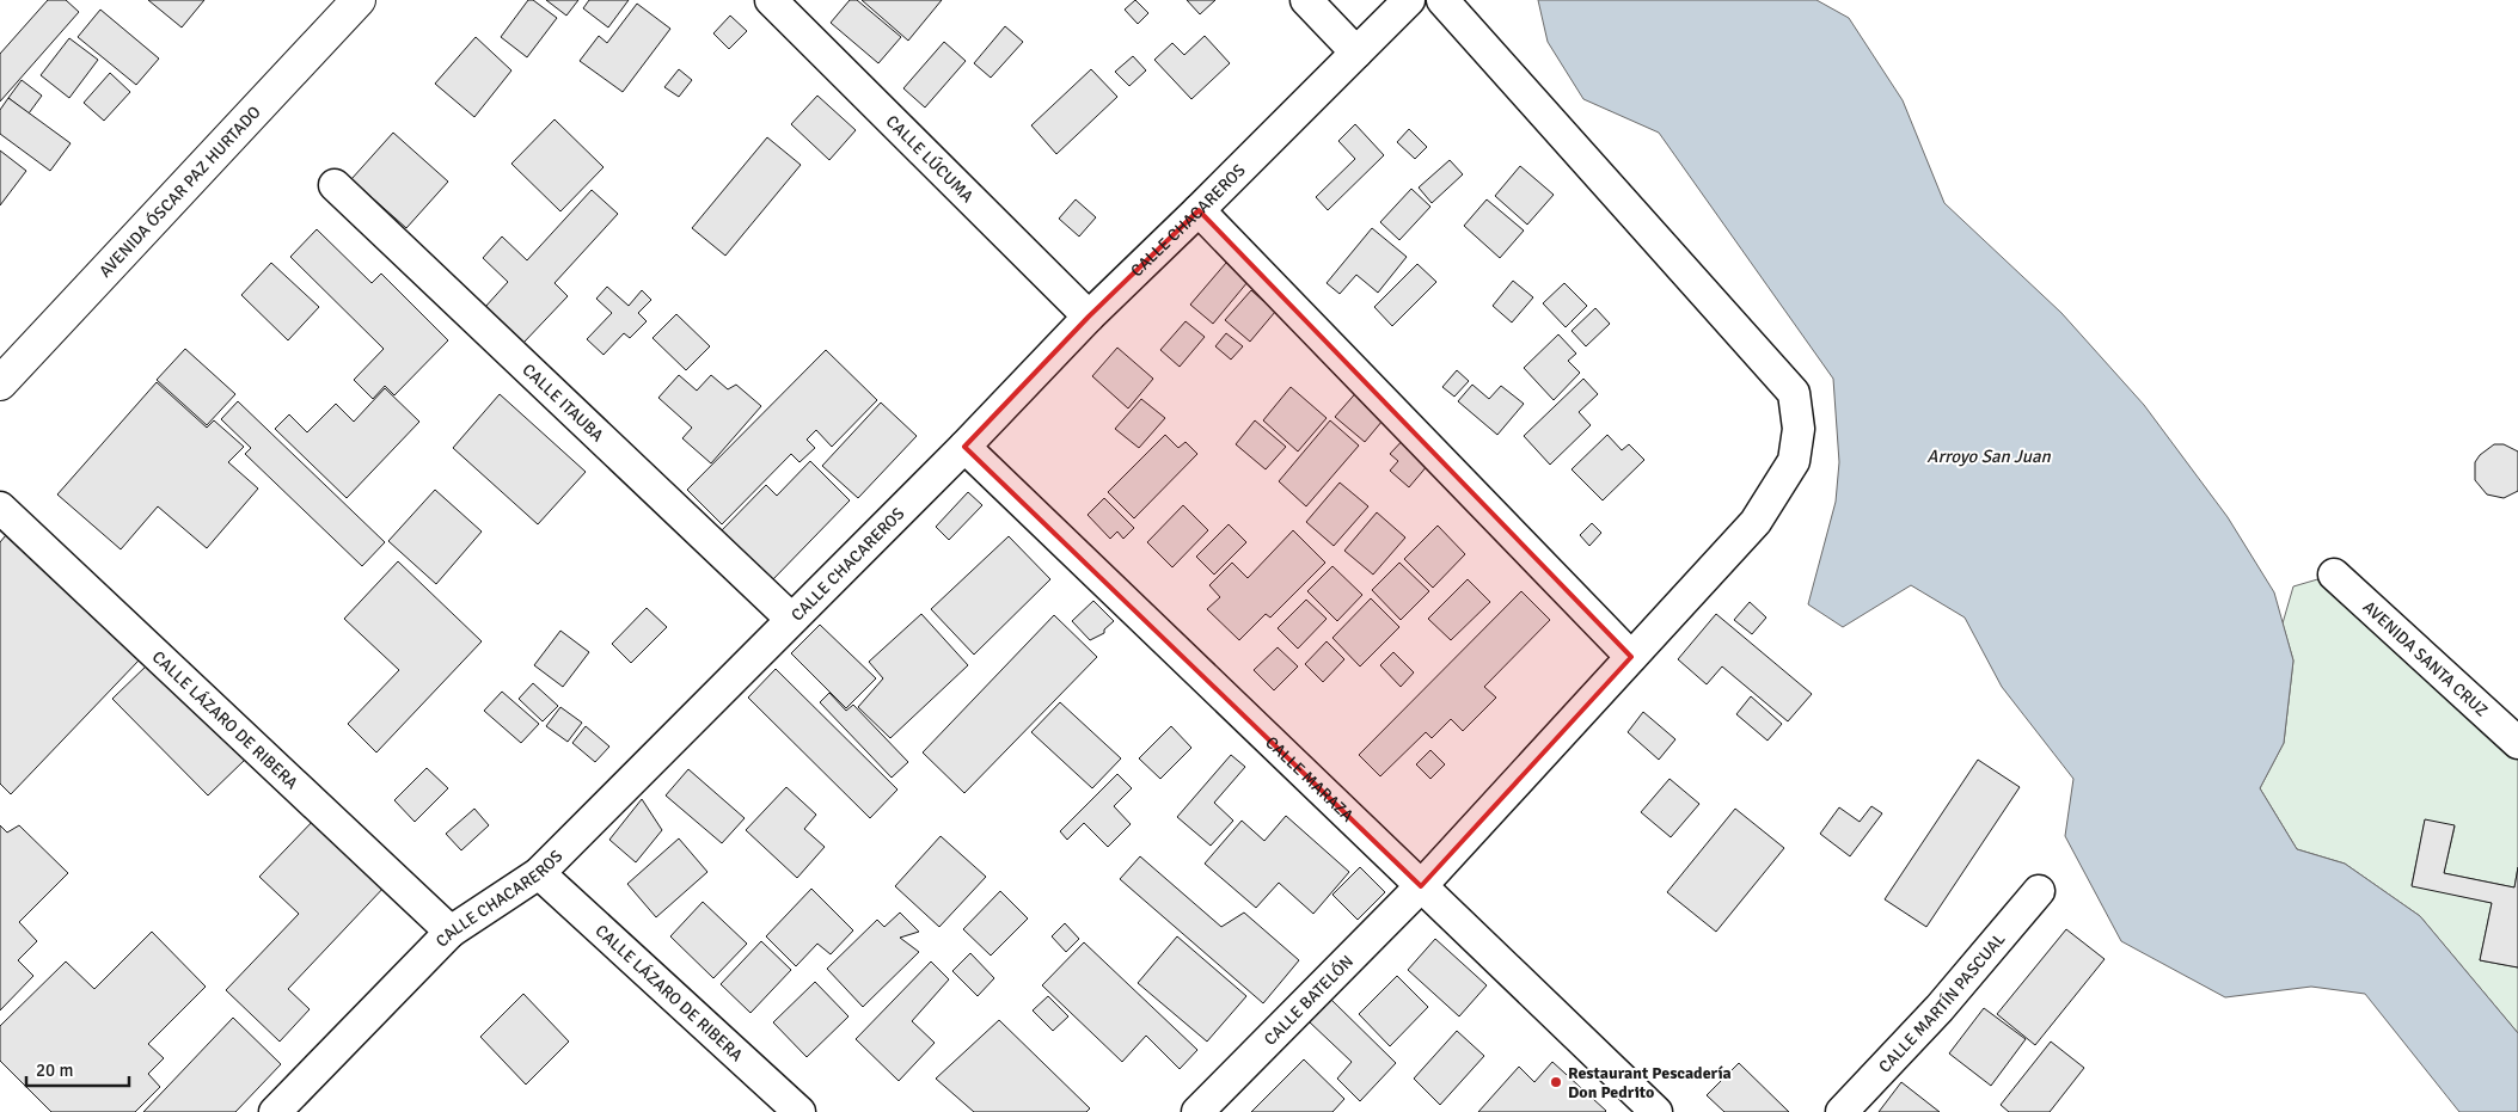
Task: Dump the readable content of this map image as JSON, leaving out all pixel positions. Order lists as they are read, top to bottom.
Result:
{
  "streets": {
    "main road": ["AVENIDA ÓSCAR PAZ HURTADO"],
    "street": [
      "CALLE LÚCUMA",
      "CALLE CHACAREROS",
      "CALLE ITAUBA",
      "AVENIDA SANTA CRUZ",
      "CALLE LÁZARO DE RIBERA",
      "CALLE MARAZA",
      "CALLE BATELÓN",
      "CALLE MARTÍN PASCUAL"
    ]
  },
  "crossings": [
    ["CALLE LÚCUMA", "CALLE CHACAREROS"],
    ["CALLE CHACAREROS", "CALLE ITAUBA"],
    ["CALLE CHACAREROS", "CALLE LÁZARO DE RIBERA"],
    ["CALLE CHACAREROS", "CALLE MARAZA"],
    ["CALLE MARAZA", "CALLE BATELÓN"]
  ],
  "water": ["Arroyo San Juan"],
  "places": ["Restaurant Pescadería Don Pedrito"],
  "scale_bar": "20 m"
}
